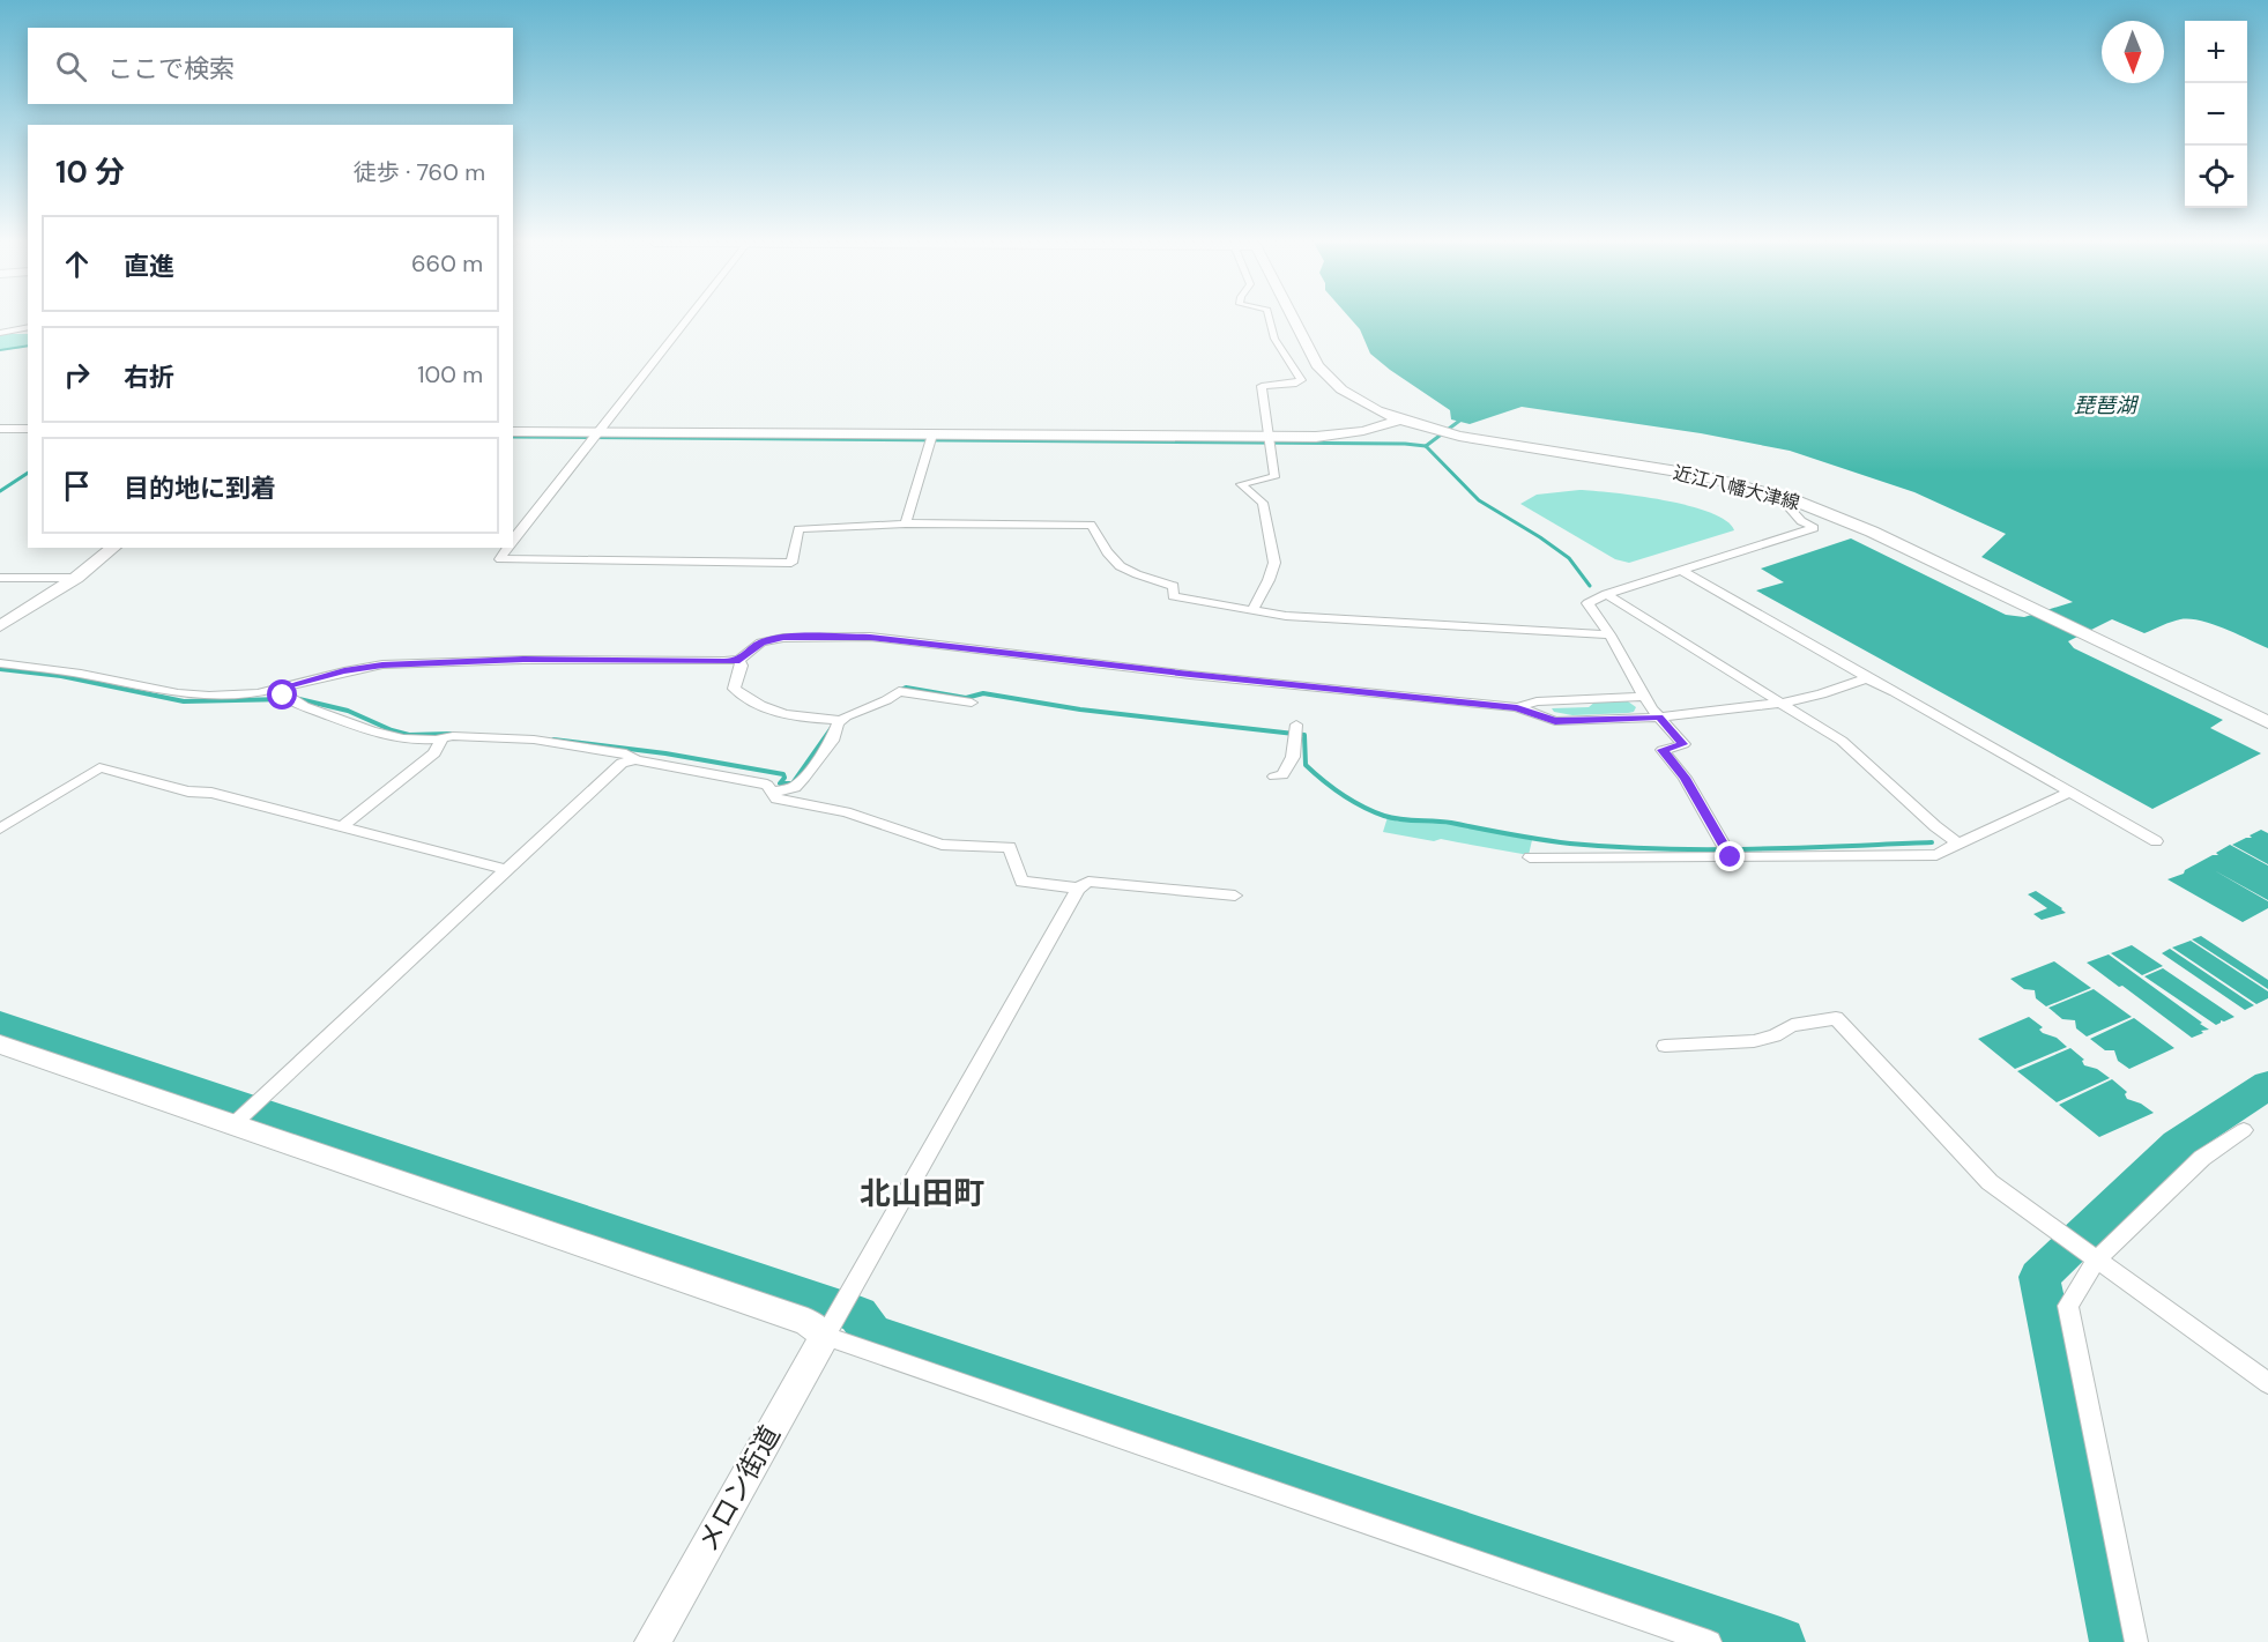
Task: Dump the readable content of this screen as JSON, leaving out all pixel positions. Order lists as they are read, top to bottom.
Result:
{
  "streets": {
    "street": ["近江八幡大津線", "メロン街道"]
  },
  "districts": ["北山田町"],
  "water": ["琵琶湖"],
  "north": "bottom",
  "page": {
    "map_buttons": ["+", "−"],
    "search": "ここで検索",
    "heading": ["10 分", "徒歩 · 760 m"],
    "list": [
      ["直進", "660 m"],
      ["右折", "100 m"],
      "目的地に到着"
    ]
  }
}
